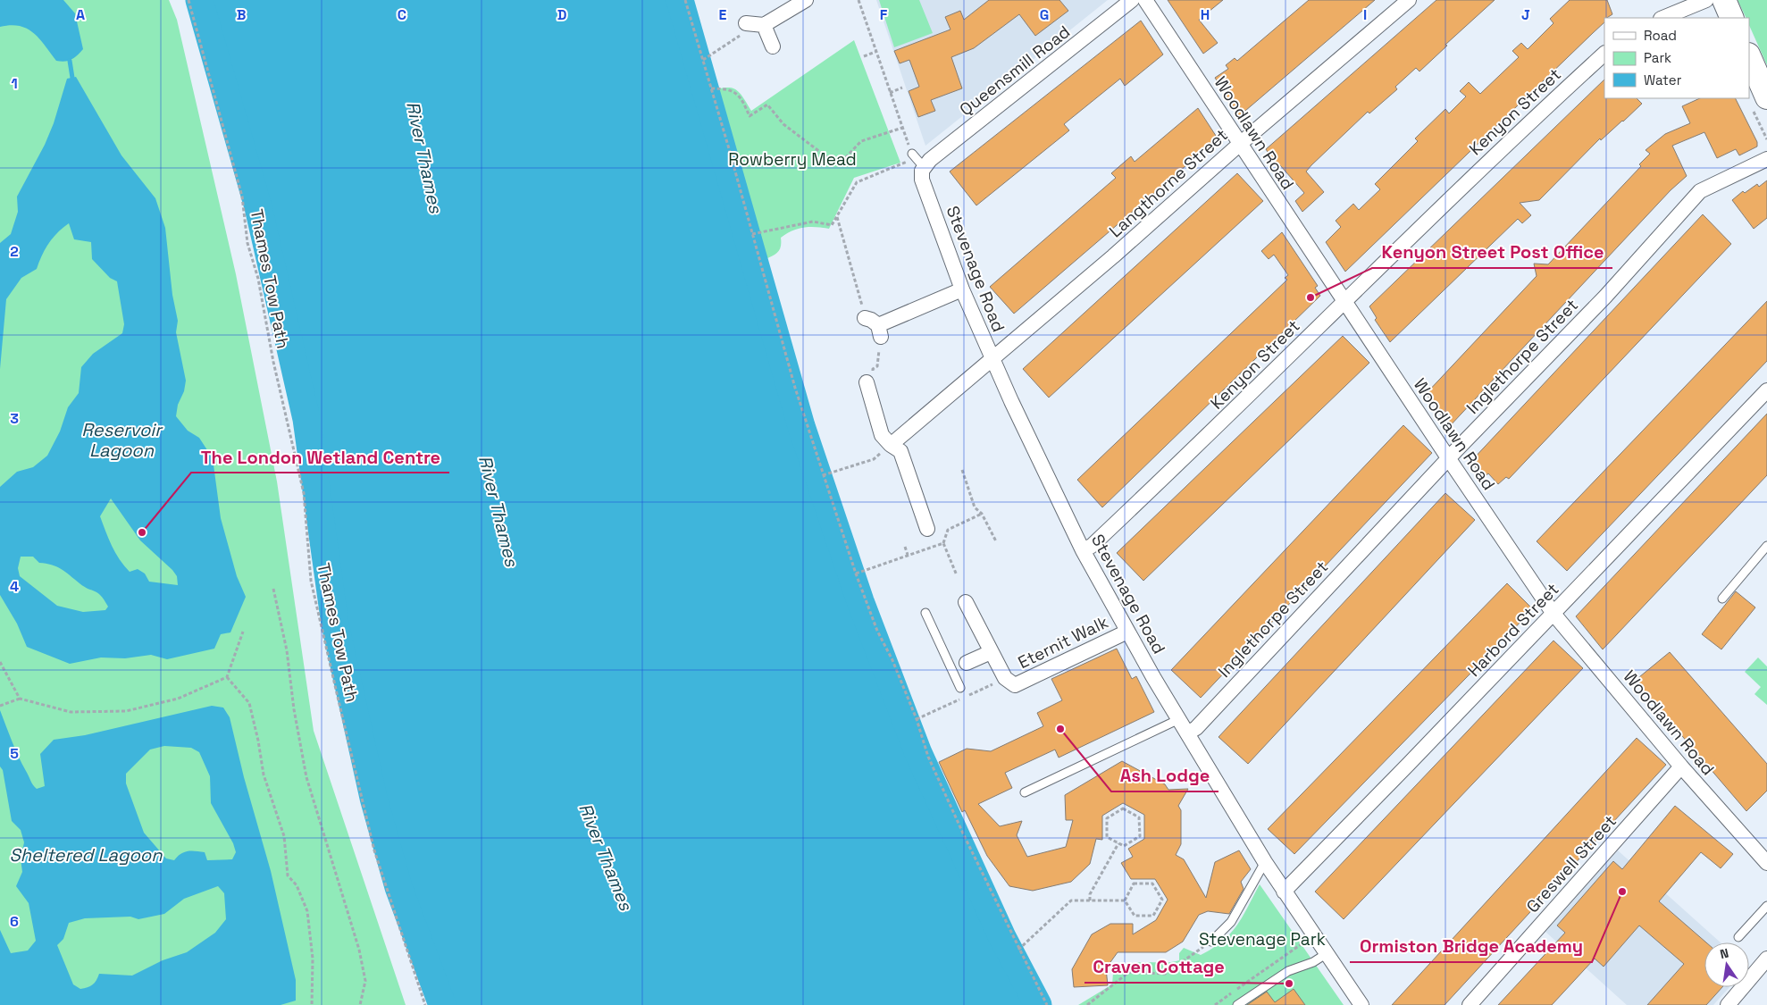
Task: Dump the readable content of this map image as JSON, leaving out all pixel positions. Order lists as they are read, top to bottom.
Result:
{
  "streets": {
    "street": [
      "Queensmill Road",
      "Kenyon Street",
      "Woodlawn Road",
      "Langthorne Street",
      "Stevenage Road",
      "Inglethorpe Street",
      "Harbord Street",
      "Eternit Walk",
      "Greswell Street"
    ],
    "path": ["Thames Tow Path"]
  },
  "crossings": [
    ["Queensmill Road", "Stevenage Road"],
    ["Kenyon Street", "Woodlawn Road"],
    ["Kenyon Street", "Stevenage Road"],
    ["Woodlawn Road", "Langthorne Street"],
    ["Woodlawn Road", "Inglethorpe Street"],
    ["Woodlawn Road", "Harbord Street"],
    ["Woodlawn Road", "Greswell Street"],
    ["Langthorne Street", "Stevenage Road"],
    ["Stevenage Road", "Inglethorpe Street"],
    ["Stevenage Road", "Harbord Street"],
    ["Stevenage Road", "Eternit Walk"]
  ],
  "water": ["River Thames", "Reservoir Lagoon", "Sheltered Lagoon"],
  "parks": ["Rowberry Mead", "Stevenage Park"],
  "places": [
    "Kenyon Street Post Office",
    "The London Wetland Centre",
    "Ash Lodge",
    "Ormiston Bridge Academy",
    "Craven Cottage"
  ],
  "legend": ["Road", "Park", "Water"],
  "north": "top",
  "grid": {
    "columns": [
      "A",
      "B",
      "C",
      "D",
      "E",
      "F",
      "G",
      "H",
      "I",
      "J"
    ],
    "rows": [
      "1",
      "2",
      "3",
      "4",
      "5",
      "6"
    ]
  }
}
